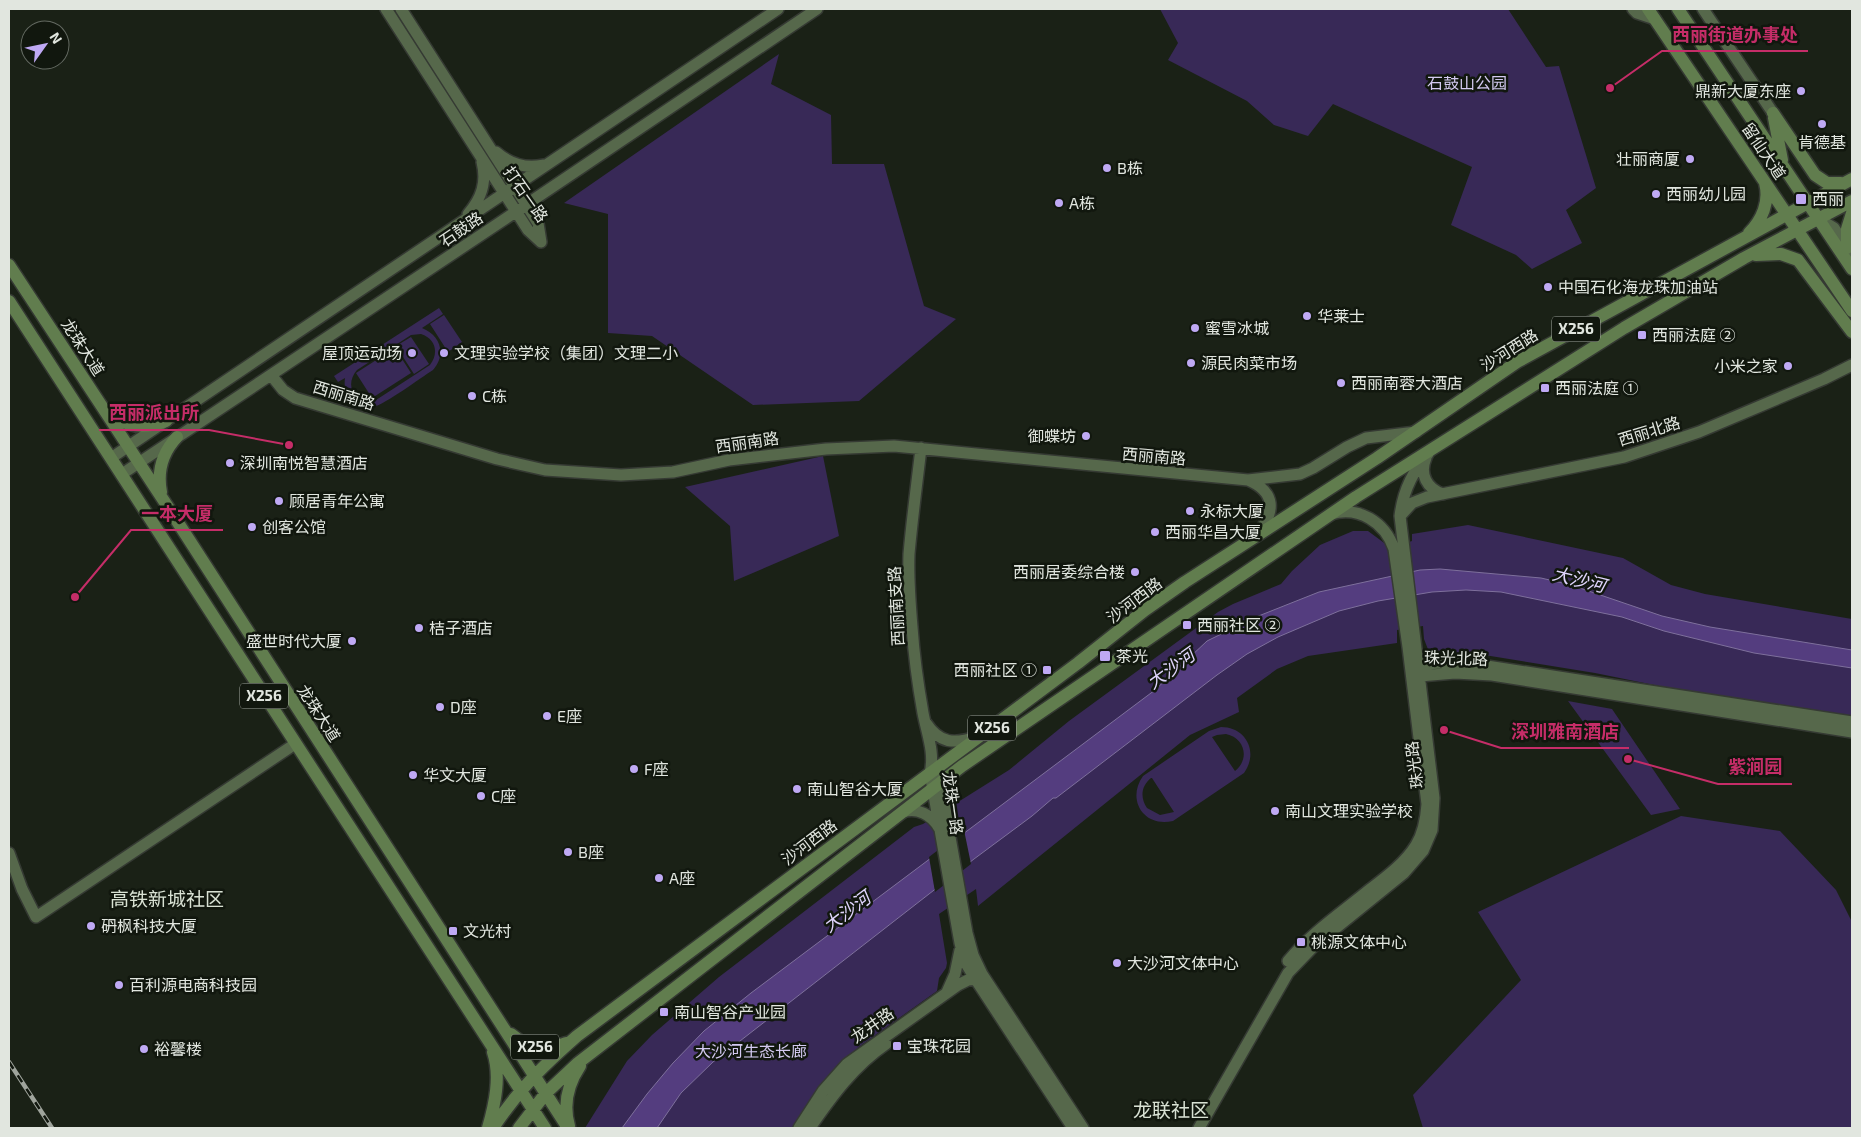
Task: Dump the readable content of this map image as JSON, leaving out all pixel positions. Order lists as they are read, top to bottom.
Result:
{
  "streets": {
    "main road": [
      "留仙大道",
      "X256",
      "龙珠大道",
      "沙河西路"
    ],
    "street": [
      "打石一路",
      "石鼓路",
      "西丽南路",
      "西丽北路",
      "西丽南支路",
      "珠光北路",
      "珠光路",
      "龙珠一路",
      "龙井路"
    ]
  },
  "crossings": [
    ["留仙大道", "沙河西路"],
    ["打石一路", "石鼓路"],
    ["石鼓路", "X256"],
    ["石鼓路", "龙珠大道"],
    ["石鼓路", "西丽南路"],
    ["X256", "龙珠大道"],
    ["X256", "沙河西路"],
    ["龙珠大道", "沙河西路"],
    ["沙河西路", "西丽南路"],
    ["沙河西路", "西丽南支路"],
    ["沙河西路", "珠光路"],
    ["沙河西路", "龙珠一路"],
    ["西丽南路", "西丽南支路"],
    ["西丽北路", "珠光路"],
    ["西丽南支路", "龙珠一路"],
    ["珠光北路", "珠光路"],
    ["龙珠一路", "龙井路"]
  ],
  "districts": ["高铁新城社区", "龙联社区"],
  "water": ["大沙河"],
  "parks": ["石鼓山公园", "大沙河生态长廊"],
  "places": {
    "other": [
      "西丽街道办事处",
      "鼎新大厦东座",
      "肯德基",
      "壮丽商厦",
      "B栋",
      "西丽幼儿园",
      "A栋",
      "中国石化海龙珠加油站",
      "华莱士",
      "蜜雪冰城",
      "屋顶运动场",
      "文理实验学校（集团）文理二小",
      "源民肉菜市场",
      "小米之家",
      "西丽南蓉大酒店",
      "C栋",
      "御蝶坊",
      "西丽派出所",
      "深圳南悦智慧酒店",
      "顾居青年公寓",
      "永标大厦",
      "创客公馆",
      "西丽华昌大厦",
      "西丽居委综合楼",
      "一本大厦",
      "桔子酒店",
      "盛世时代大厦",
      "D座",
      "E座",
      "深圳雅南酒店",
      "紫涧园",
      "F座",
      "华文大厦",
      "南山智谷大厦",
      "C座",
      "南山文理实验学校",
      "B座",
      "A座",
      "砃枫科技大厦",
      "大沙河文体中心",
      "百利源电商科技园",
      "裕馨楼"
    ],
    "transit": [
      "西丽",
      "西丽法庭 ②",
      "西丽法庭 ①",
      "西丽社区 ②",
      "茶光",
      "西丽社区 ①",
      "文光村",
      "桃源文体中心",
      "南山智谷产业园",
      "宝珠花园"
    ]
  },
  "north": "top right"
}
